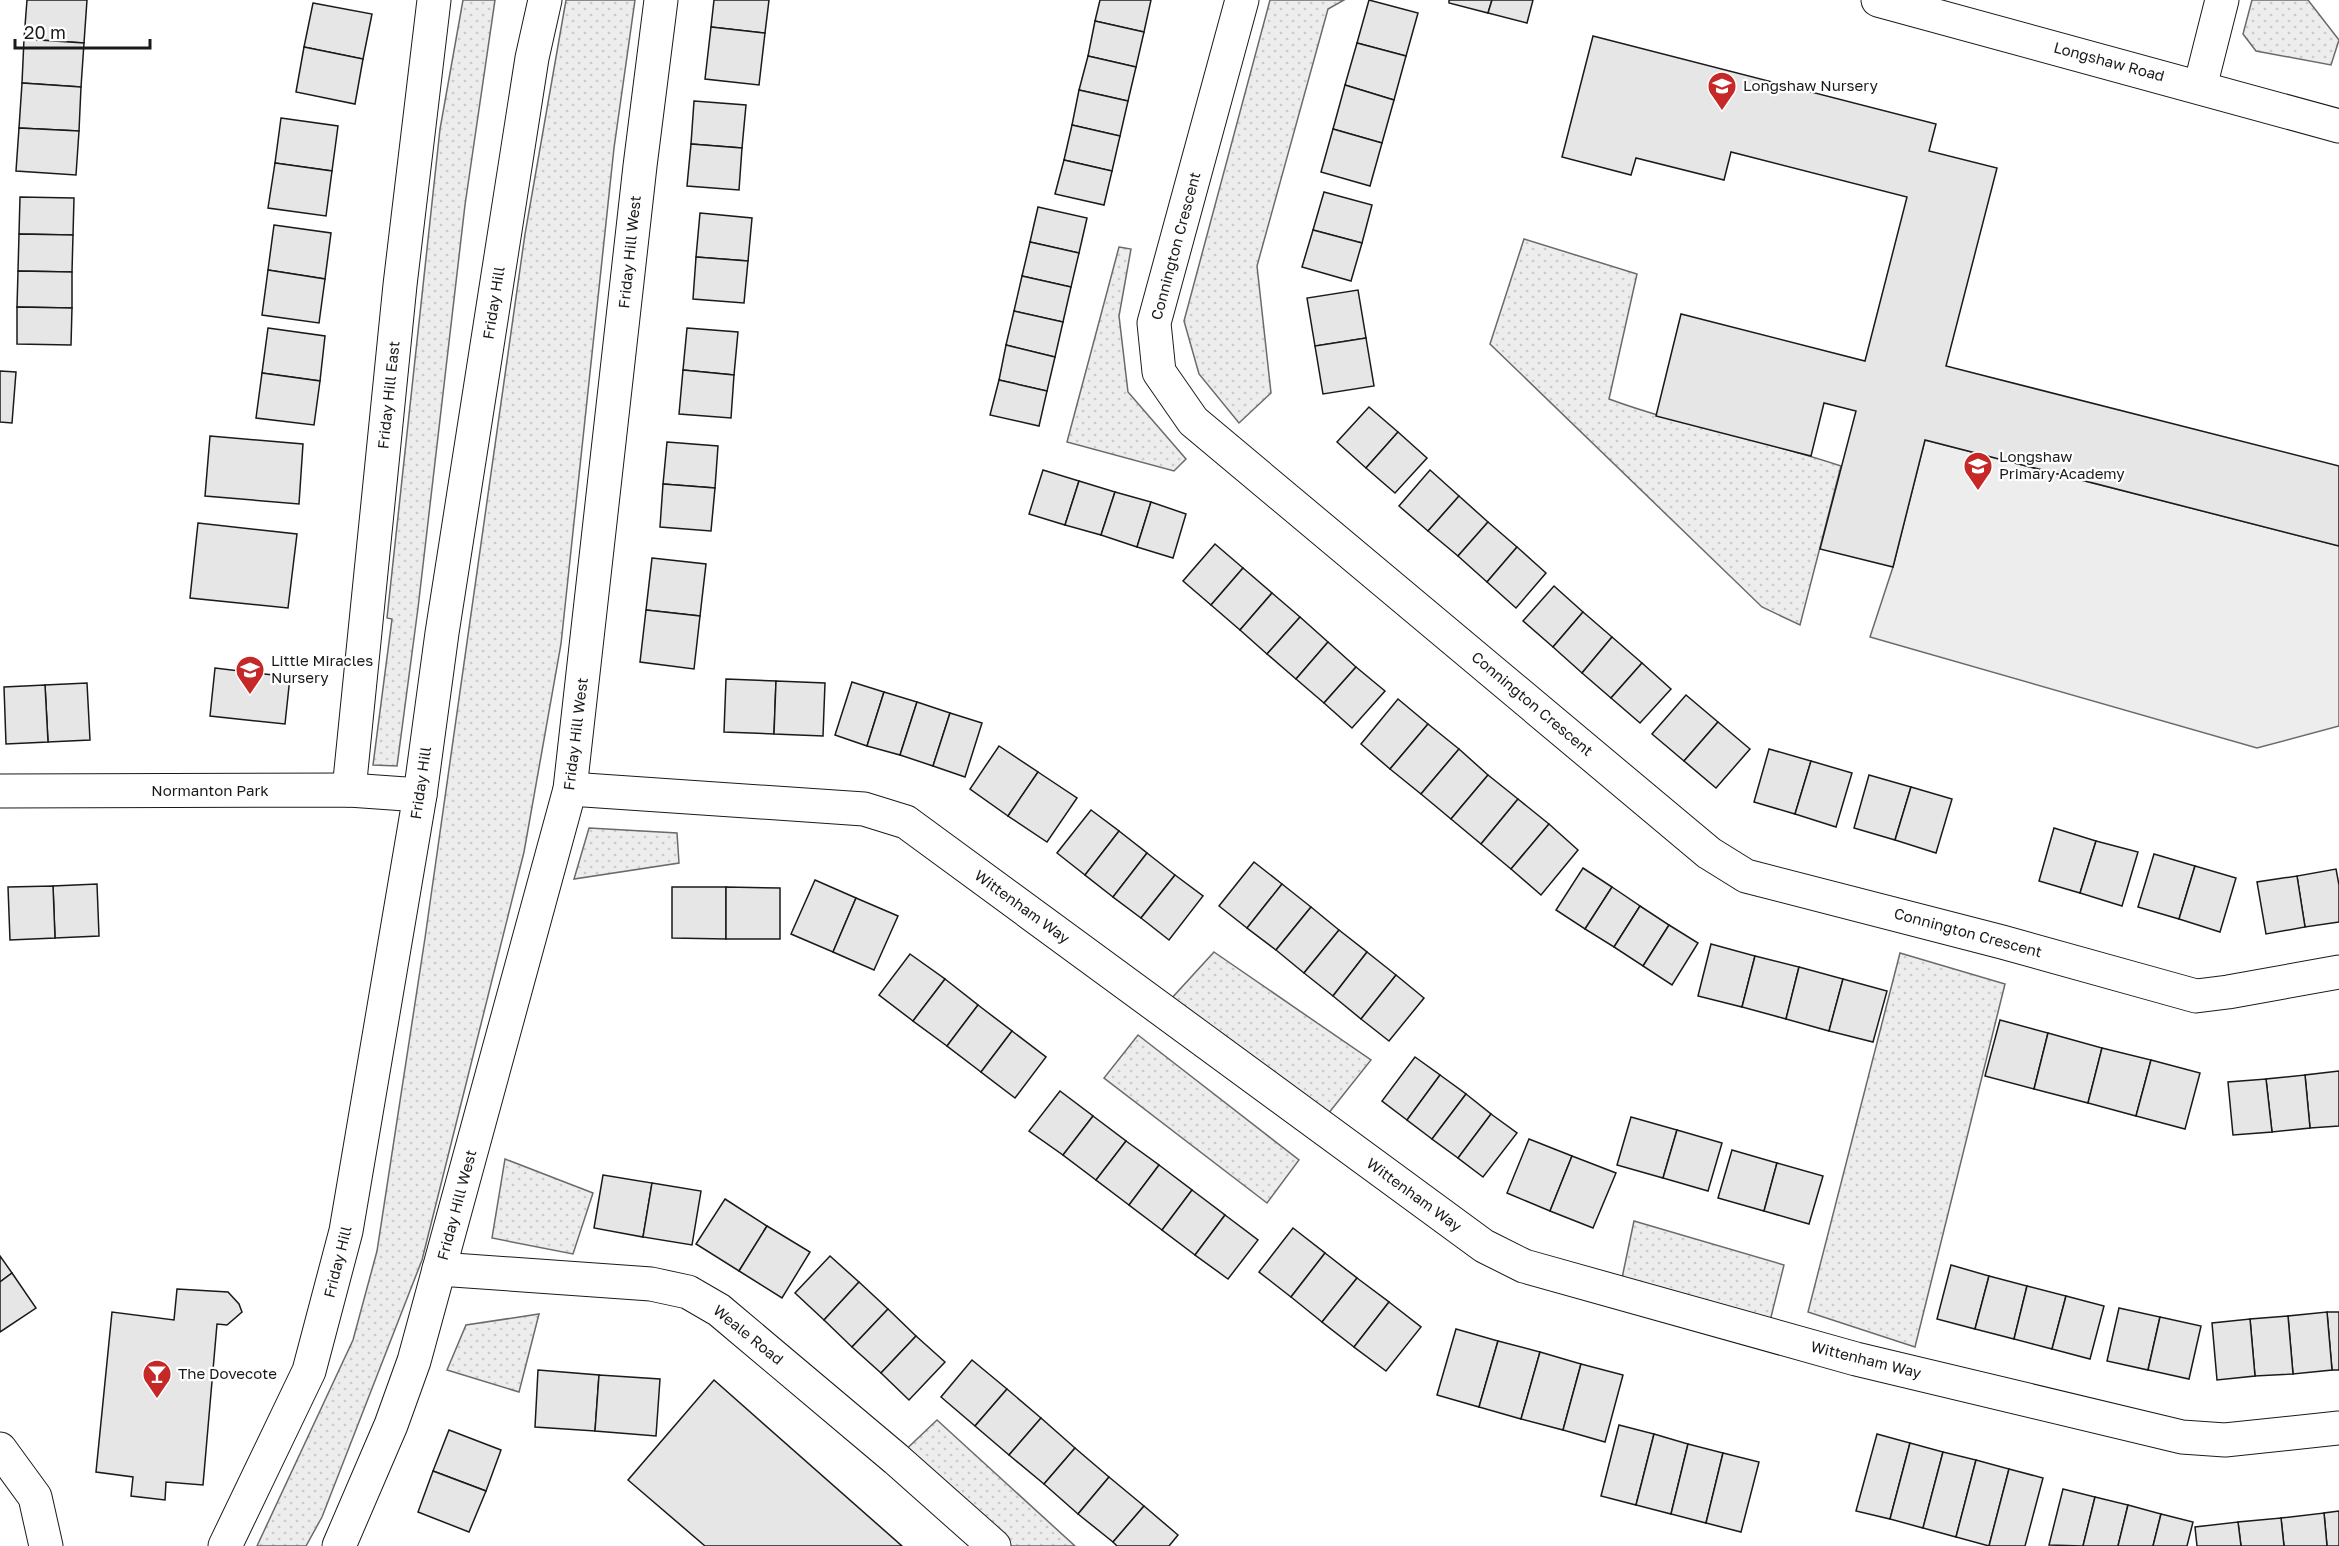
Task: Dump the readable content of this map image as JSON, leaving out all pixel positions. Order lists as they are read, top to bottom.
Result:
{
  "streets": {
    "street": [
      "Longshaw Road",
      "Connington Crescent",
      "Friday Hill West",
      "Friday Hill",
      "Friday Hill East",
      "Normanton Park",
      "Wittenham Way",
      "Weale Road"
    ]
  },
  "crossings": [
    ["Friday Hill West", "Wittenham Way"],
    ["Friday Hill West", "Weale Road"],
    ["Friday Hill", "Normanton Park"],
    ["Friday Hill East", "Normanton Park"]
  ],
  "places": {
    "school or university": ["Longshaw Nursery", "Longshaw Primary Academy", "Little Miracles Nursery"],
    "bar": ["The Dovecote"]
  },
  "scale_bar": "20 m"
}
